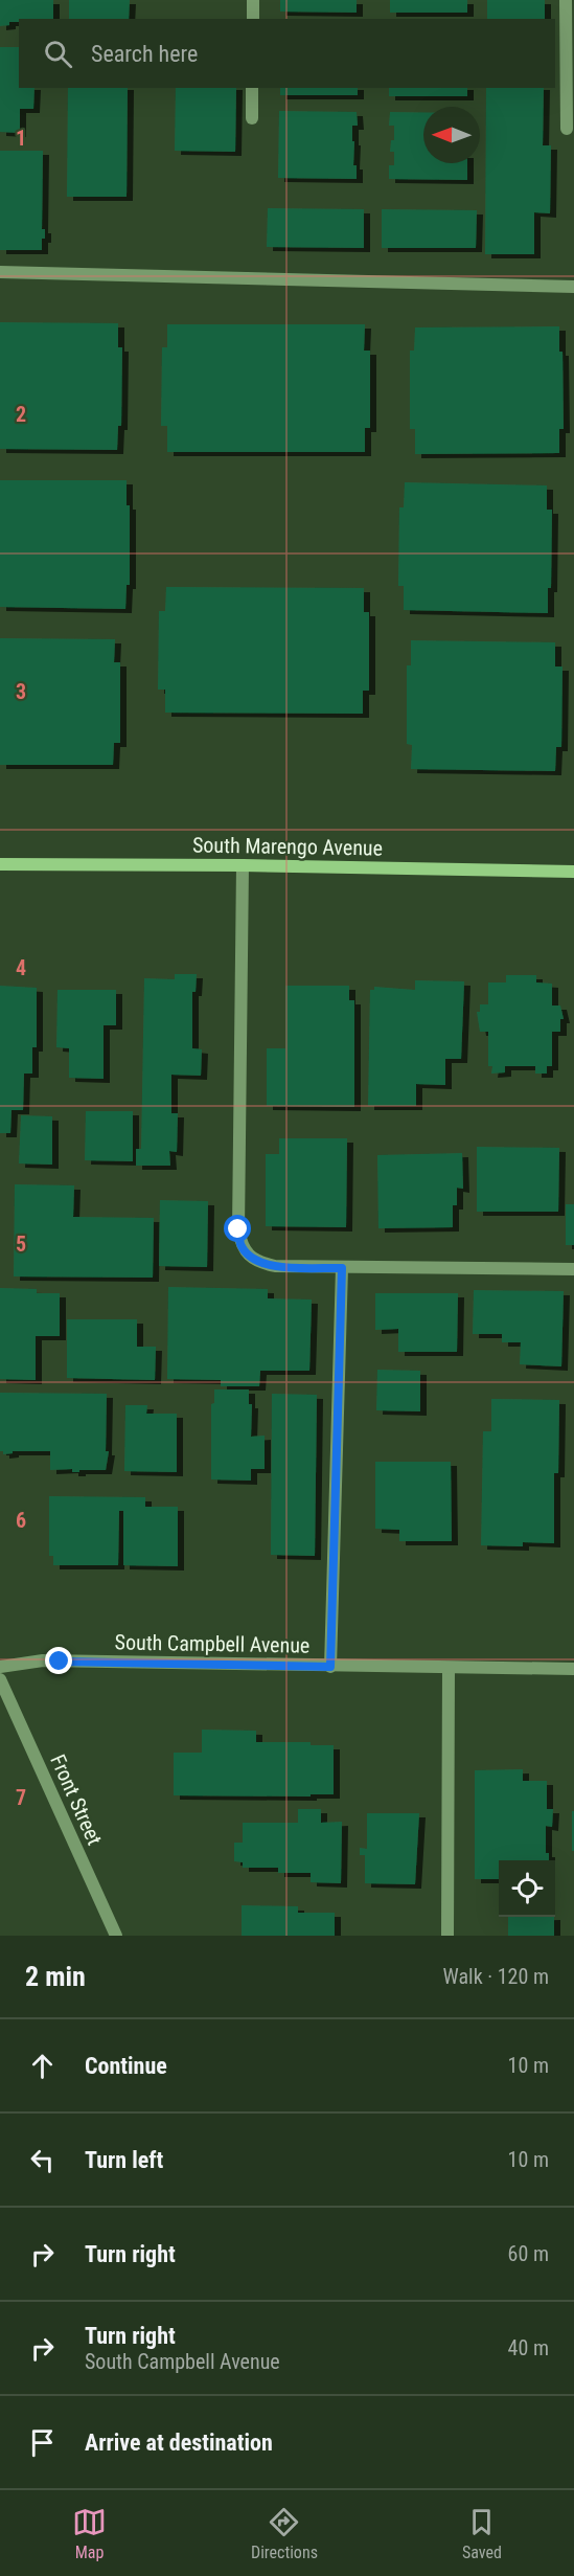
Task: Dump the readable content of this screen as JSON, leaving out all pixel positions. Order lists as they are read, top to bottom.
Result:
{
  "streets": {
    "street": ["South Marengo Avenue", "South Campbell Avenue", "Front Street"]
  },
  "north": "left",
  "page": {
    "search": "Search here",
    "heading": ["2 min", "Walk · 120 m"],
    "list": [
      ["Continue", "10 m"],
      ["Turn left", "10 m"],
      ["Turn right", "60 m"],
      ["Turn right", "South Campbell Avenue", "40 m"],
      "Arrive at destination"
    ],
    "nav": ["Map", "Directions", "Saved"]
  },
  "grid": {
    "rows": [
      "1",
      "2",
      "3",
      "4",
      "5",
      "6",
      "7"
    ]
  }
}
